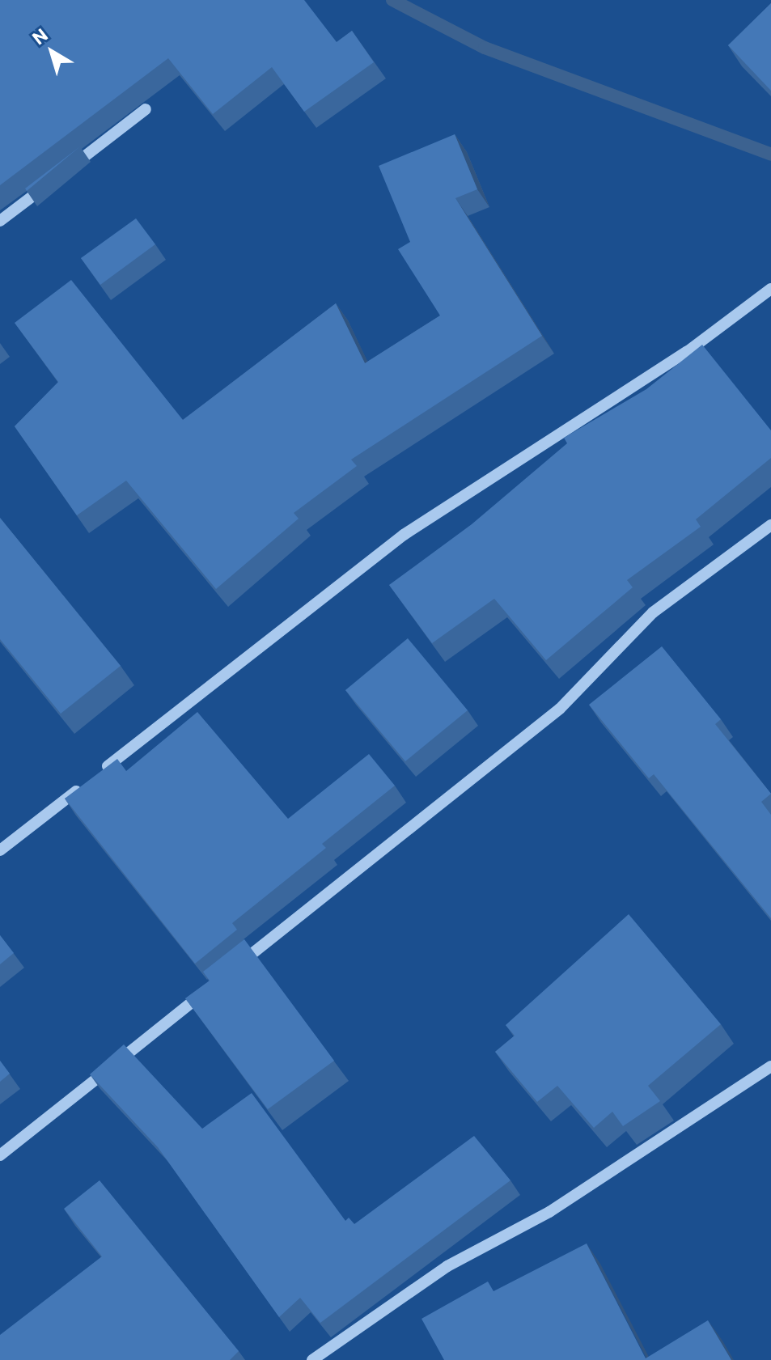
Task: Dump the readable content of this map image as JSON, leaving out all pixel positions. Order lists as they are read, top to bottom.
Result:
{
  "north": "top left"
}
